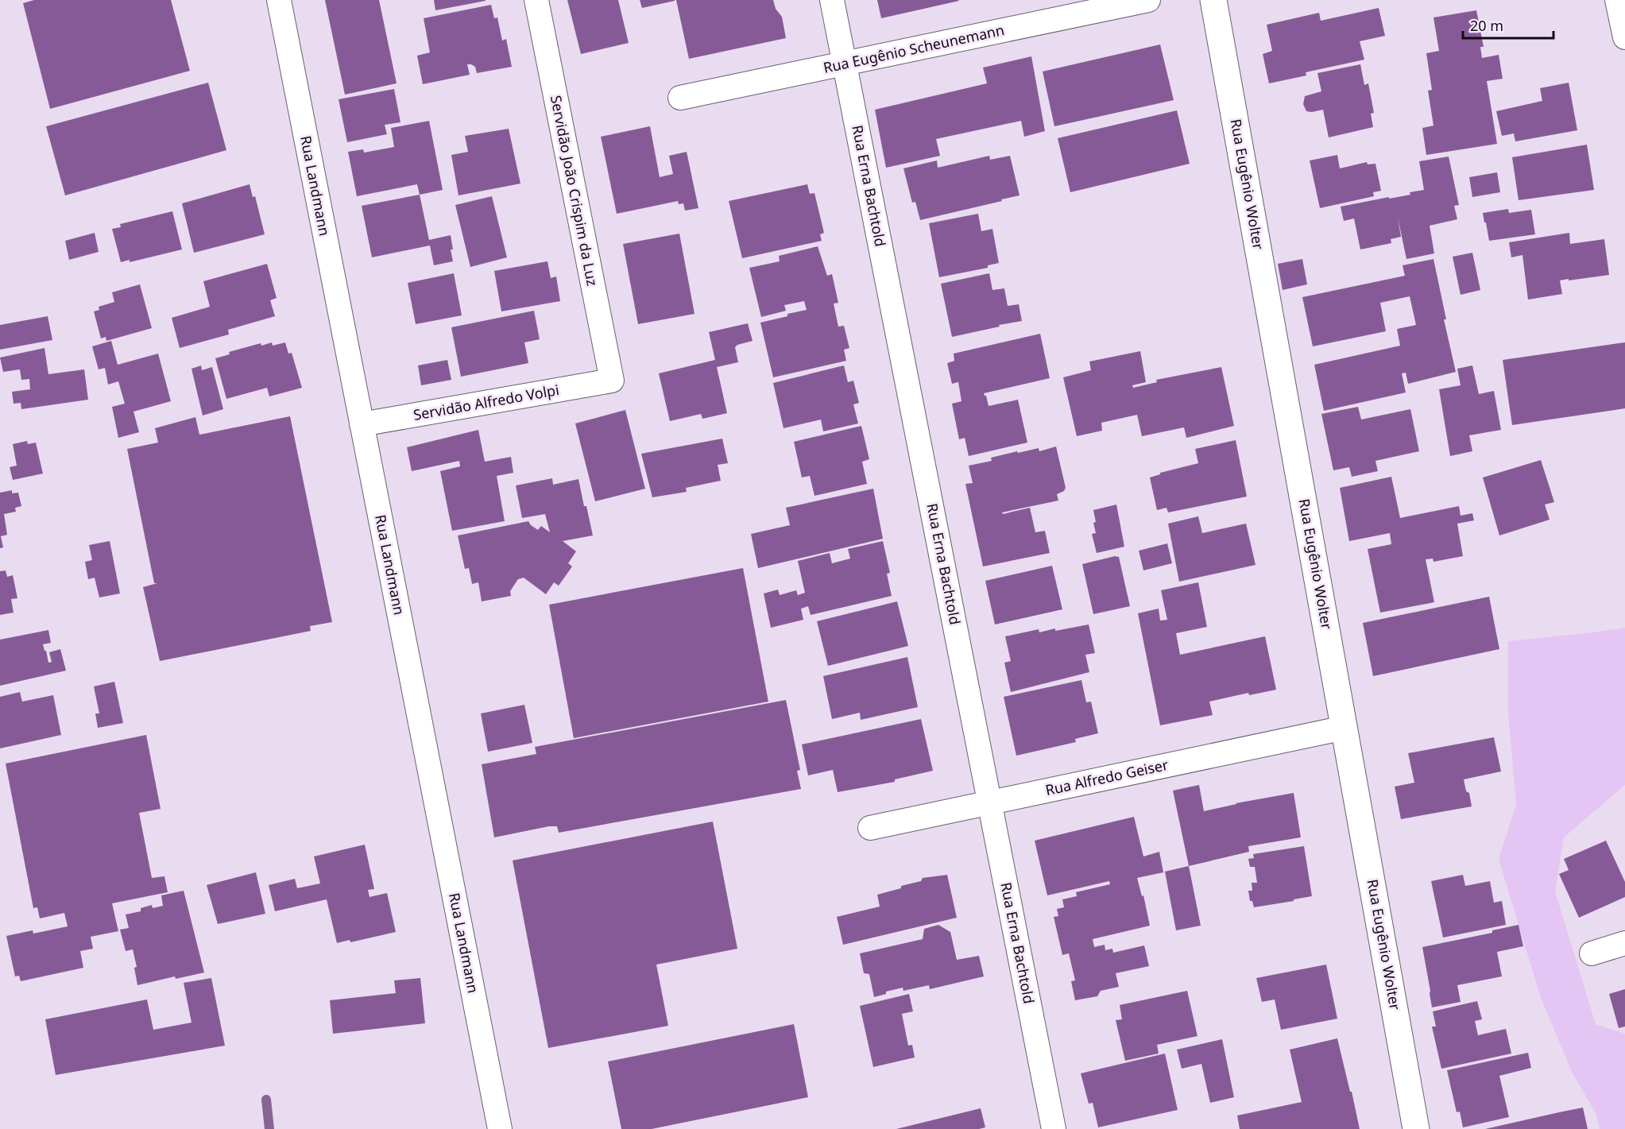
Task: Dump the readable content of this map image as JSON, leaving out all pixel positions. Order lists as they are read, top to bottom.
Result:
{
  "streets": {
    "street": [
      "Rua Eugênio Scheunemann",
      "Rua Eugênio Wolter",
      "Rua Landmann",
      "Rua Erna Bachtold",
      "Servidão João Crispim da Luz",
      "Servidão Alfredo Volpi",
      "Rua Alfredo Geiser"
    ]
  },
  "crossings": [
    ["Rua Eugênio Scheunemann", "Rua Erna Bachtold"],
    ["Rua Eugênio Wolter", "Rua Alfredo Geiser"],
    ["Rua Landmann", "Servidão Alfredo Volpi"],
    ["Rua Erna Bachtold", "Rua Alfredo Geiser"],
    ["Servidão João Crispim da Luz", "Servidão Alfredo Volpi"]
  ],
  "scale_bar": "20 m"
}
